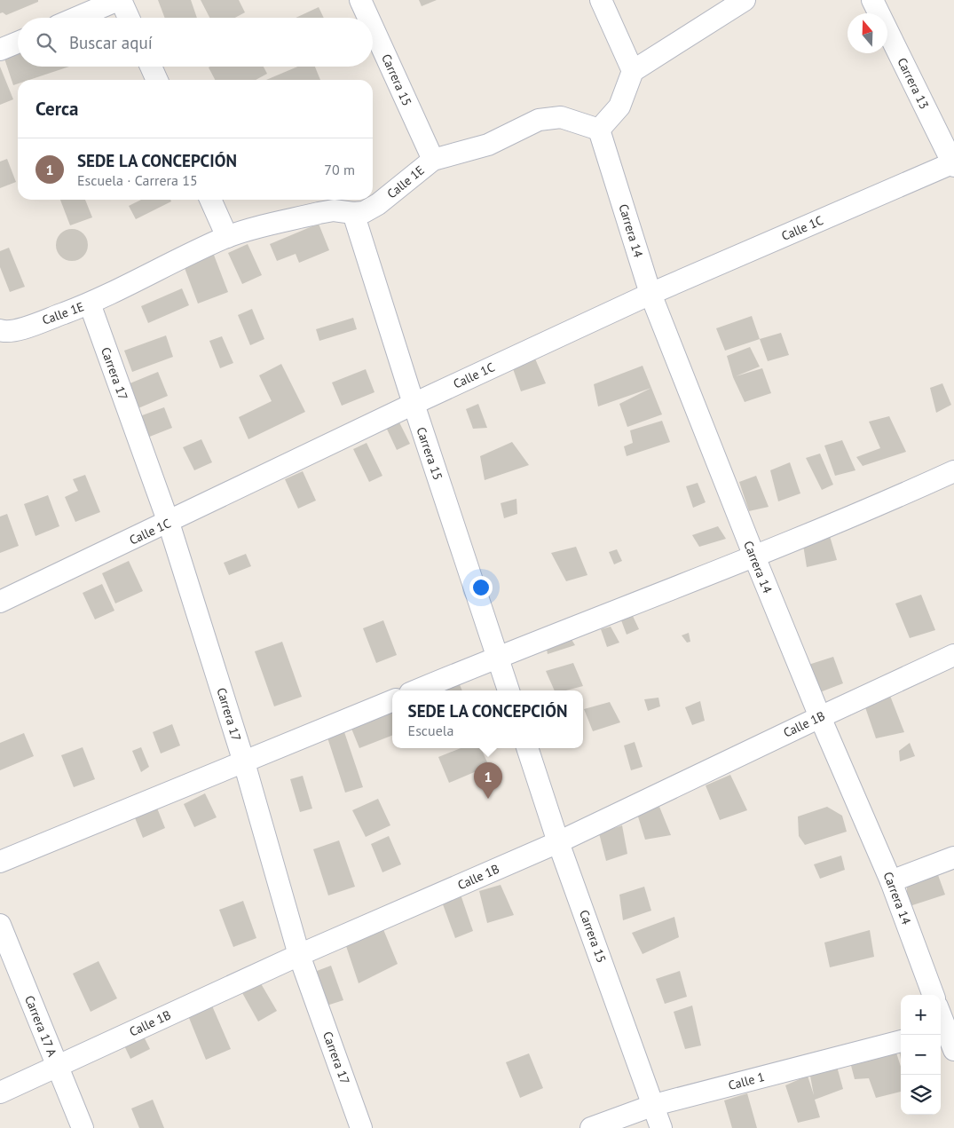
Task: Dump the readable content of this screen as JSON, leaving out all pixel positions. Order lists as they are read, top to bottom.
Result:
{
  "streets": {
    "street": [
      "Carrera 15",
      "Carrera 13",
      "Calle 1E",
      "Calle 1C",
      "Carrera 14",
      "Carrera 17",
      "Calle 1B",
      "Carrera 17 A",
      "Calle 1"
    ]
  },
  "crossings": [
    ["Carrera 15", "Calle 1E"],
    ["Carrera 15", "Calle 1C"],
    ["Carrera 15", "Calle 1B"],
    ["Carrera 15", "Calle 1"],
    ["Carrera 13", "Calle 1C"],
    ["Calle 1E", "Carrera 14"],
    ["Calle 1E", "Carrera 17"],
    ["Calle 1C", "Carrera 14"],
    ["Calle 1C", "Carrera 17"],
    ["Carrera 14", "Calle 1B"],
    ["Carrera 17", "Calle 1B"],
    ["Calle 1B", "Carrera 17 A"]
  ],
  "north": "top",
  "page": {
    "search": "Buscar aquí",
    "heading": "Cerca",
    "list": [
      {
        "mark": "1",
        "name": "SEDE LA CONCEPCIÓN",
        "note": "Escuela · Carrera 15",
        "value": "70 m"
      }
    ],
    "popup": ["SEDE LA CONCEPCIÓN", "Escuela"],
    "pins": "1",
    "map_buttons": ["+", "−"]
  }
}
